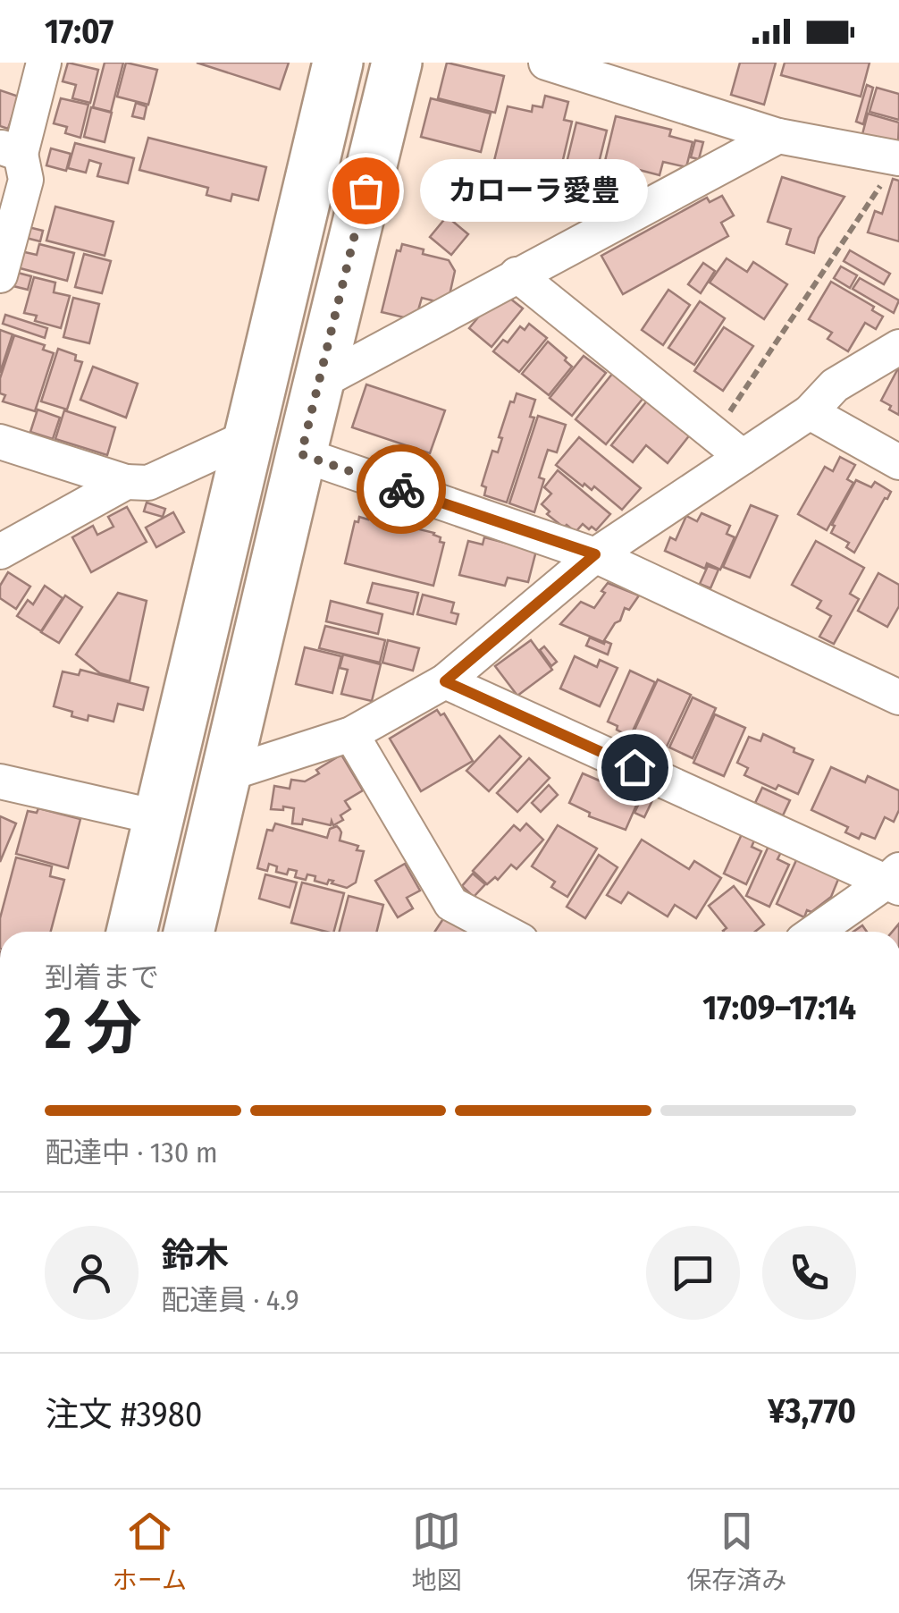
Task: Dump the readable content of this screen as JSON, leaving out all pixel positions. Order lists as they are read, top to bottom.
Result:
{
  "places": ["カローラ愛豊"],
  "page": {
    "status": "17:07",
    "bubble": "カローラ愛豊",
    "heading": ["2 分", "到着まで", "17:09–17:14"],
    "panel": [
      "鈴木",
      "配達員 · 4.9",
      "注文 #3980",
      "¥3,770"
    ],
    "bar": "配達中 · 130 m",
    "tabs": ["ホーム", "地図", "保存済み"]
  }
}
